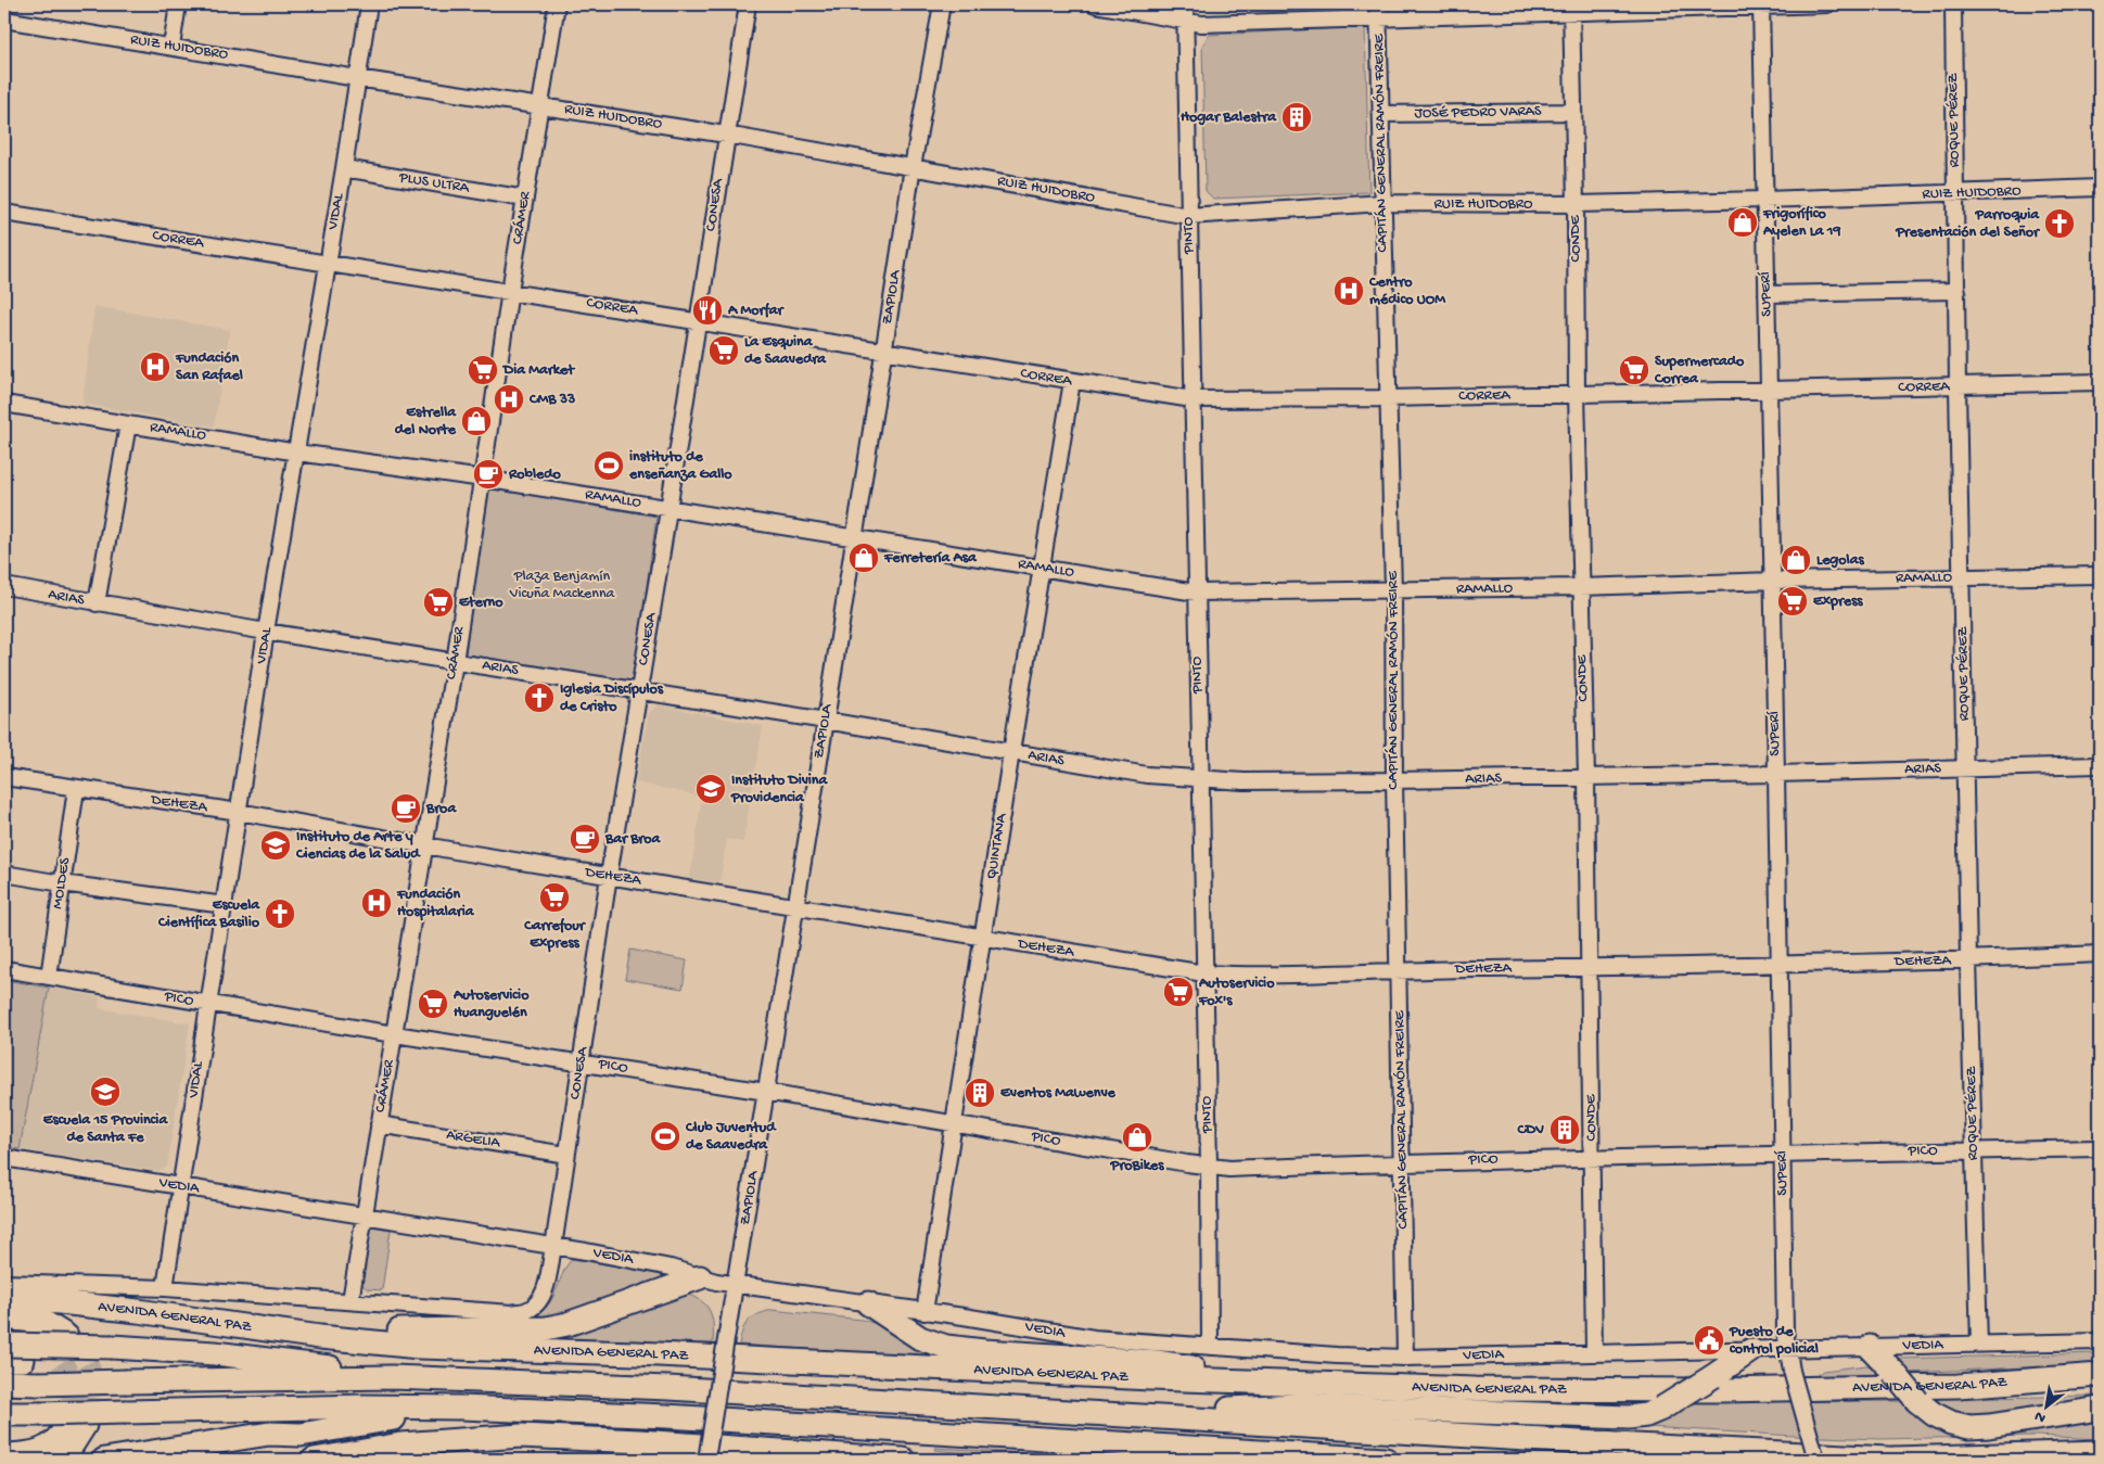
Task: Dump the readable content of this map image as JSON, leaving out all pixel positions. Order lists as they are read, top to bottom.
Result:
{
  "streets": {
    "highway": ["AVENIDA GENERAL PAZ"],
    "street": [
      "RUIZ HUIDOBRO",
      "JOSÉ PEDRO VARAS",
      "ROQUE PÉREZ",
      "CAPITÁN GENERAL RAMÓN FREIRE",
      "PLUS ULTRA",
      "CONESA",
      "VIDAL",
      "CRÁMER",
      "PINTO",
      "CONDE",
      "CORREA",
      "SUPERÍ",
      "ZAPIOLA",
      "RAMALLO",
      "ARIAS",
      "DEHEZA",
      "QUINTANA",
      "MOLDES",
      "PICO",
      "ARGELIA",
      "VEDIA"
    ]
  },
  "crossings": [
    ["RUIZ HUIDOBRO", "ROQUE PÉREZ"],
    ["RUIZ HUIDOBRO", "CAPITÁN GENERAL RAMÓN FREIRE"],
    ["RUIZ HUIDOBRO", "CONESA"],
    ["RUIZ HUIDOBRO", "VIDAL"],
    ["RUIZ HUIDOBRO", "CRÁMER"],
    ["RUIZ HUIDOBRO", "PINTO"],
    ["RUIZ HUIDOBRO", "CONDE"],
    ["RUIZ HUIDOBRO", "SUPERÍ"],
    ["RUIZ HUIDOBRO", "ZAPIOLA"],
    ["JOSÉ PEDRO VARAS", "CAPITÁN GENERAL RAMÓN FREIRE"],
    ["JOSÉ PEDRO VARAS", "CONDE"],
    ["ROQUE PÉREZ", "CORREA"],
    ["ROQUE PÉREZ", "RAMALLO"],
    ["ROQUE PÉREZ", "ARIAS"],
    ["ROQUE PÉREZ", "DEHEZA"],
    ["ROQUE PÉREZ", "PICO"],
    ["ROQUE PÉREZ", "VEDIA"],
    ["CAPITÁN GENERAL RAMÓN FREIRE", "CORREA"],
    ["CAPITÁN GENERAL RAMÓN FREIRE", "RAMALLO"],
    ["CAPITÁN GENERAL RAMÓN FREIRE", "ARIAS"],
    ["CAPITÁN GENERAL RAMÓN FREIRE", "DEHEZA"],
    ["CAPITÁN GENERAL RAMÓN FREIRE", "PICO"],
    ["CAPITÁN GENERAL RAMÓN FREIRE", "VEDIA"],
    ["PLUS ULTRA", "VIDAL"],
    ["PLUS ULTRA", "CRÁMER"],
    ["CONESA", "CORREA"],
    ["CONESA", "RAMALLO"],
    ["CONESA", "ARIAS"],
    ["CONESA", "DEHEZA"],
    ["CONESA", "PICO"],
    ["CONESA", "ARGELIA"],
    ["CONESA", "VEDIA"],
    ["CONESA", "AVENIDA GENERAL PAZ"],
    ["VIDAL", "CORREA"],
    ["VIDAL", "RAMALLO"],
    ["VIDAL", "ARIAS"],
    ["VIDAL", "DEHEZA"],
    ["VIDAL", "PICO"],
    ["VIDAL", "VEDIA"],
    ["VIDAL", "AVENIDA GENERAL PAZ"],
    ["CRÁMER", "CORREA"],
    ["CRÁMER", "RAMALLO"],
    ["CRÁMER", "ARIAS"],
    ["CRÁMER", "DEHEZA"],
    ["CRÁMER", "PICO"],
    ["CRÁMER", "ARGELIA"],
    ["CRÁMER", "VEDIA"],
    ["CRÁMER", "AVENIDA GENERAL PAZ"],
    ["PINTO", "CORREA"],
    ["PINTO", "RAMALLO"],
    ["PINTO", "ARIAS"],
    ["PINTO", "DEHEZA"],
    ["PINTO", "PICO"],
    ["PINTO", "VEDIA"],
    ["CONDE", "CORREA"],
    ["CONDE", "RAMALLO"],
    ["CONDE", "ARIAS"],
    ["CONDE", "DEHEZA"],
    ["CONDE", "PICO"],
    ["CONDE", "VEDIA"],
    ["CORREA", "SUPERÍ"],
    ["CORREA", "ZAPIOLA"],
    ["CORREA", "QUINTANA"],
    ["SUPERÍ", "RAMALLO"],
    ["SUPERÍ", "ARIAS"],
    ["SUPERÍ", "DEHEZA"],
    ["SUPERÍ", "PICO"],
    ["SUPERÍ", "VEDIA"],
    ["ZAPIOLA", "RAMALLO"],
    ["ZAPIOLA", "ARIAS"],
    ["ZAPIOLA", "DEHEZA"],
    ["ZAPIOLA", "PICO"],
    ["ZAPIOLA", "VEDIA"],
    ["RAMALLO", "QUINTANA"],
    ["ARIAS", "QUINTANA"],
    ["DEHEZA", "QUINTANA"],
    ["DEHEZA", "MOLDES"],
    ["QUINTANA", "PICO"],
    ["QUINTANA", "VEDIA"],
    ["MOLDES", "PICO"]
  ],
  "parks": ["Plaza Benjamín Vicuña Mackenna"],
  "places": {
    "building": ["Hogar Balestra", "Eventos Mawenve", "CDV"],
    "shop": [
      "Frigorífico Ayelen La 19",
      "Estrella del Norte",
      "Ferretería Asa",
      "Legolas",
      "ProBikes"
    ],
    "church": ["Parroquia Presentación del Señor", "Iglesia Discípulos de Cristo", "Escuela Científica Basilio"],
    "hospital": [
      "Centro médico UOM",
      "Fundación San Rafael",
      "CMB 33",
      "Fundación Hospitalaria"
    ],
    "restaurant": ["A Morfar"],
    "supermarket": [
      "La Esquina de Saavedra",
      "Dia Market",
      "Supermercado Correa",
      "Express",
      "Eterno",
      "Carrefour Express",
      "Autoservicio Fox's",
      "Autoservicio Huanguelén"
    ],
    "sports": ["instituto de enseñanza Gallo", "Club Juventud de Saavedra"],
    "cafe": ["Robledo", "Broa", "Bar Broa"],
    "school or university": ["Instituto Divina Providencia", "Instituto de Arte y Ciencias de la Salud", "Escuela 15 Provincia de Santa Fe"],
    "public building": ["Puesto de control policial"]
  },
  "north": "bottom left"
}
